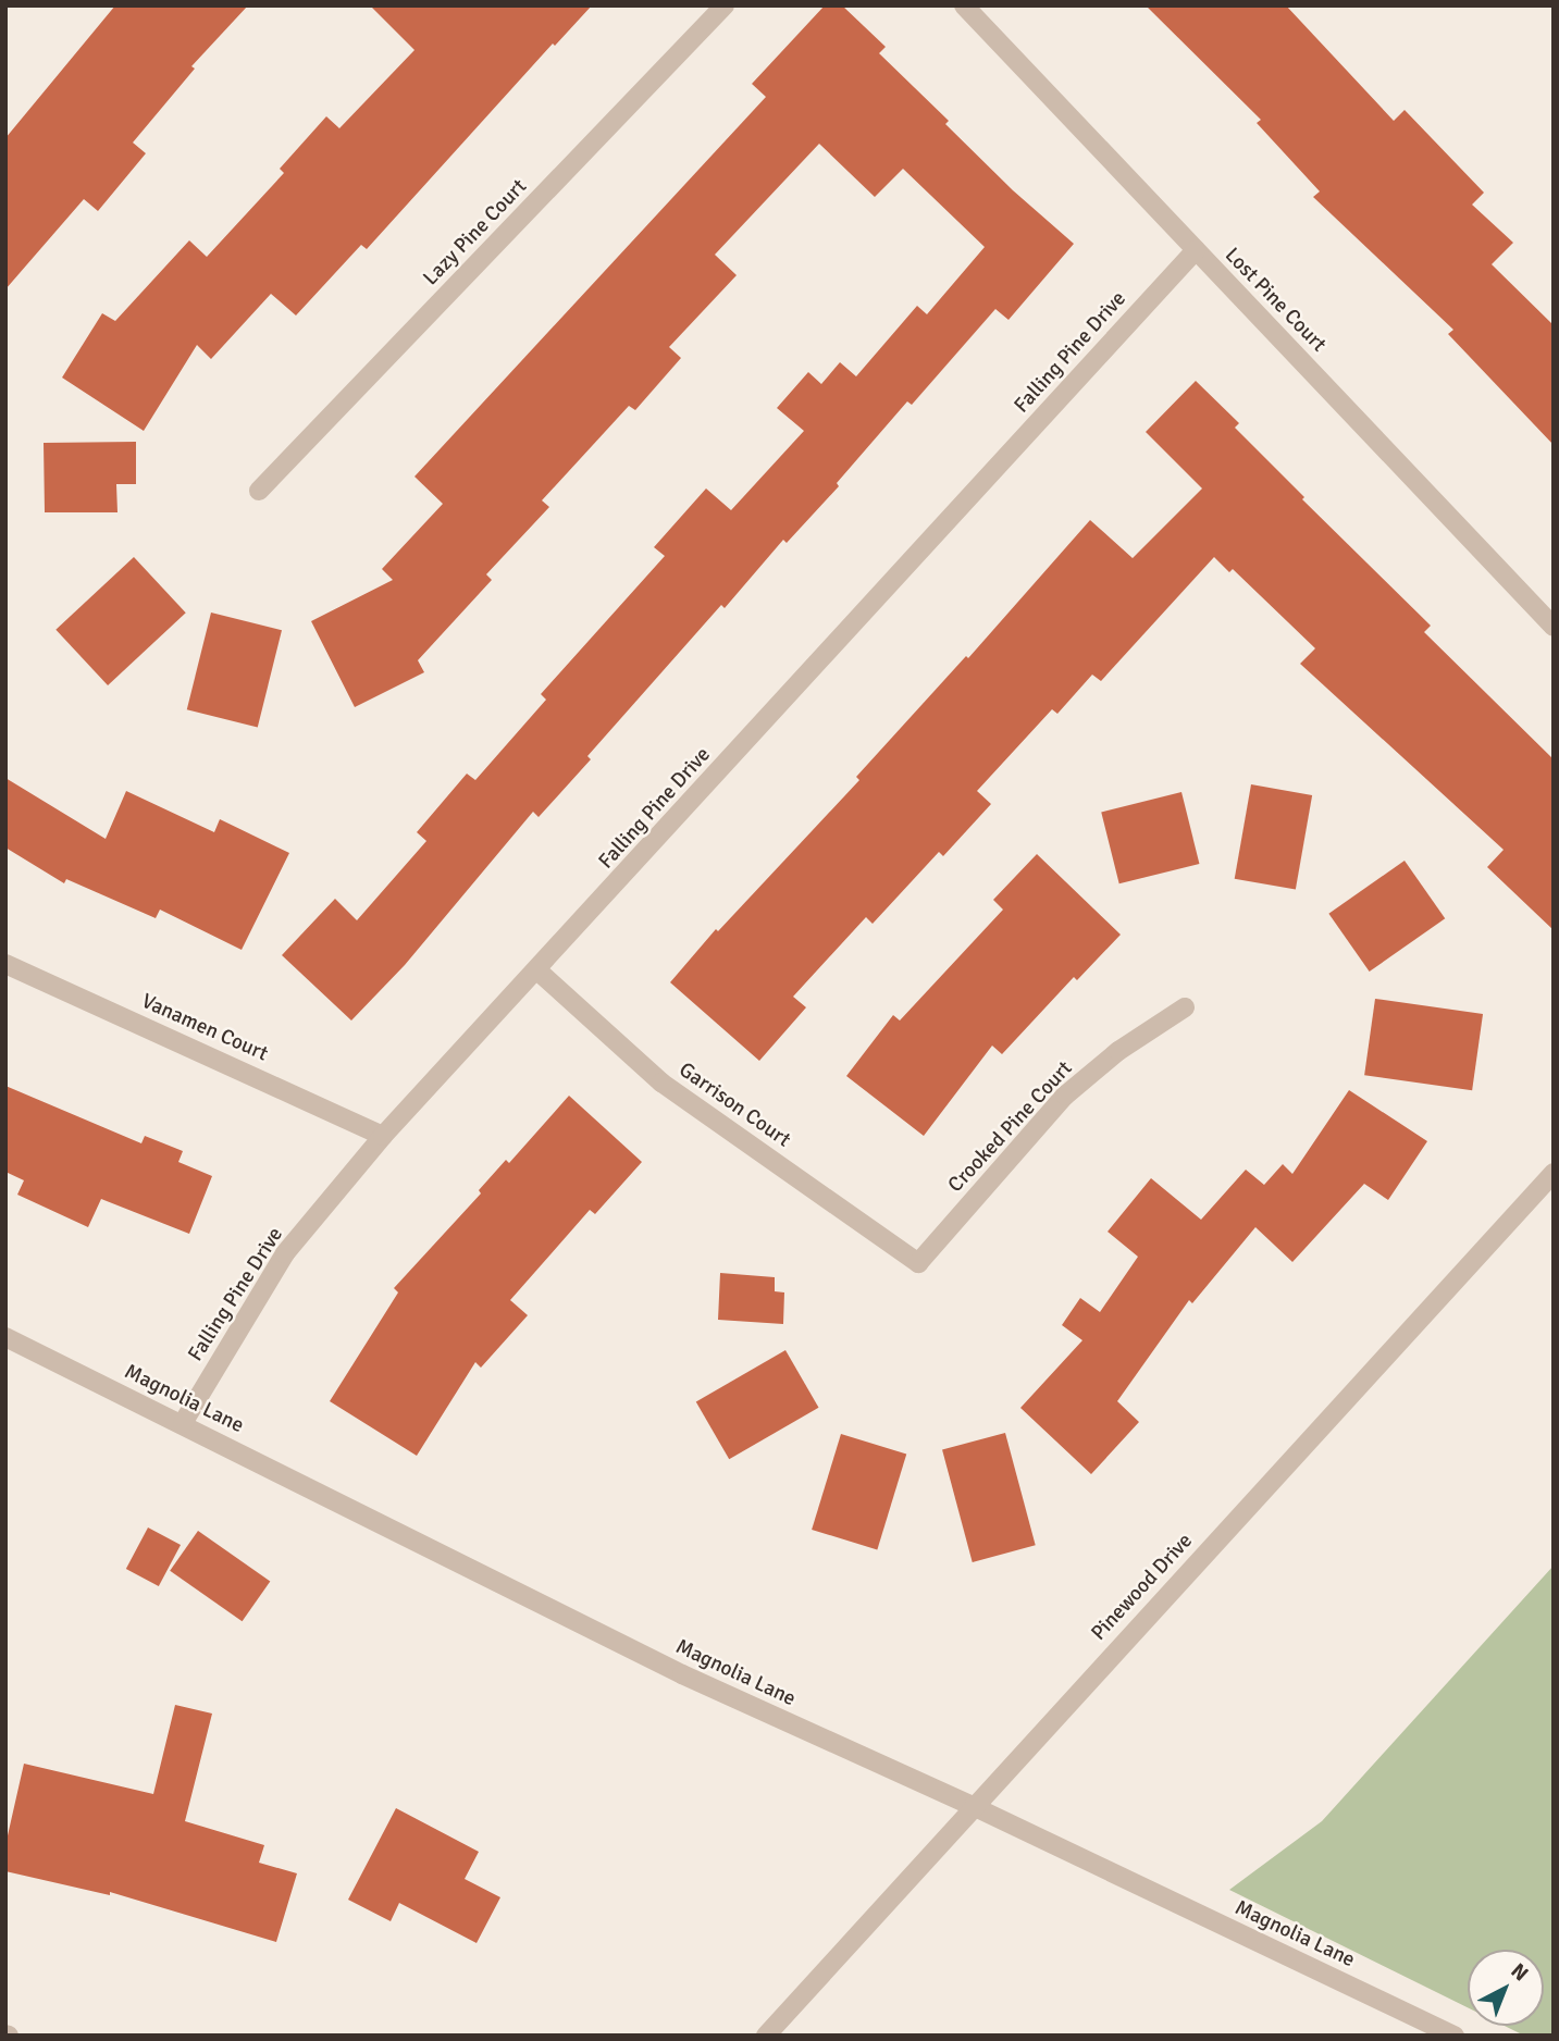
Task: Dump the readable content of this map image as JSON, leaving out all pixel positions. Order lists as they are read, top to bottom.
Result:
{
  "streets": {
    "street": [
      "Lazy Pine Court",
      "Lost Pine Court",
      "Falling Pine Drive",
      "Vanamen Court",
      "Garrison Court",
      "Crooked Pine Court",
      "Magnolia Lane",
      "Pinewood Drive"
    ]
  },
  "crossings": [
    ["Lost Pine Court", "Falling Pine Drive"],
    ["Falling Pine Drive", "Vanamen Court"],
    ["Falling Pine Drive", "Garrison Court"],
    ["Falling Pine Drive", "Magnolia Lane"],
    ["Garrison Court", "Crooked Pine Court"],
    ["Magnolia Lane", "Pinewood Drive"]
  ],
  "north": "top right"
}
